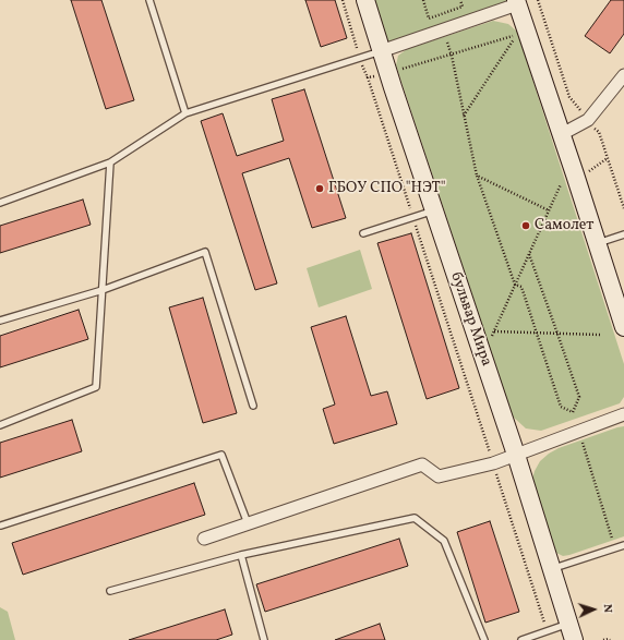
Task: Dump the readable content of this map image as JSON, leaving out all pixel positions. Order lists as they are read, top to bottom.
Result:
{
  "streets": {
    "street": ["бульвар Мира"]
  },
  "places": ["ГБОУ СПО \"НЭТ\"", "Самолет"],
  "north": "right"
}
